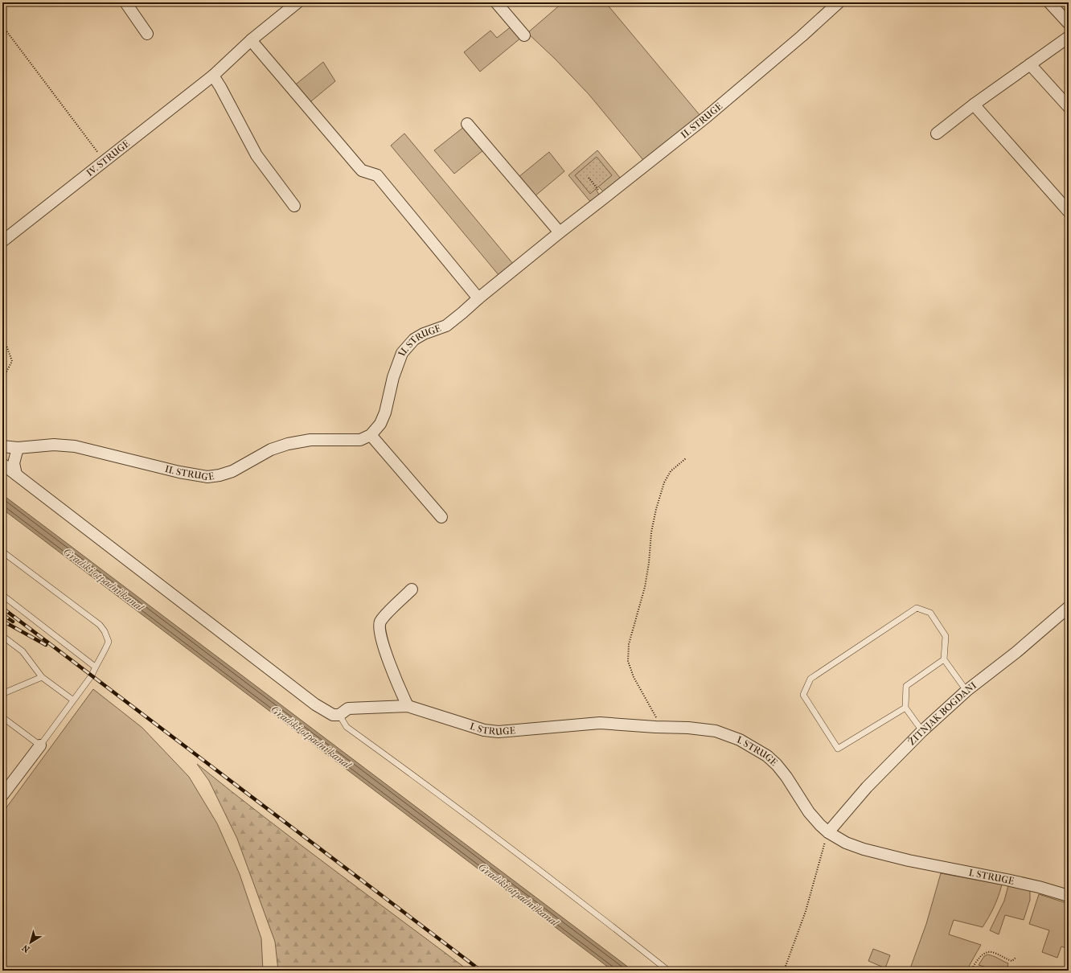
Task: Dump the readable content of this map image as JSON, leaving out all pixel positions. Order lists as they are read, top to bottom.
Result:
{
  "streets": {
    "street": [
      "II. STRUGE",
      "IV. STRUGE",
      "ŽITNJAK BOGDANI",
      "I. STRUGE"
    ]
  },
  "crossings": [
    ["ŽITNJAK BOGDANI", "I. STRUGE"]
  ],
  "water": ["Gradski otpadni kanal"],
  "north": "bottom left"
}
